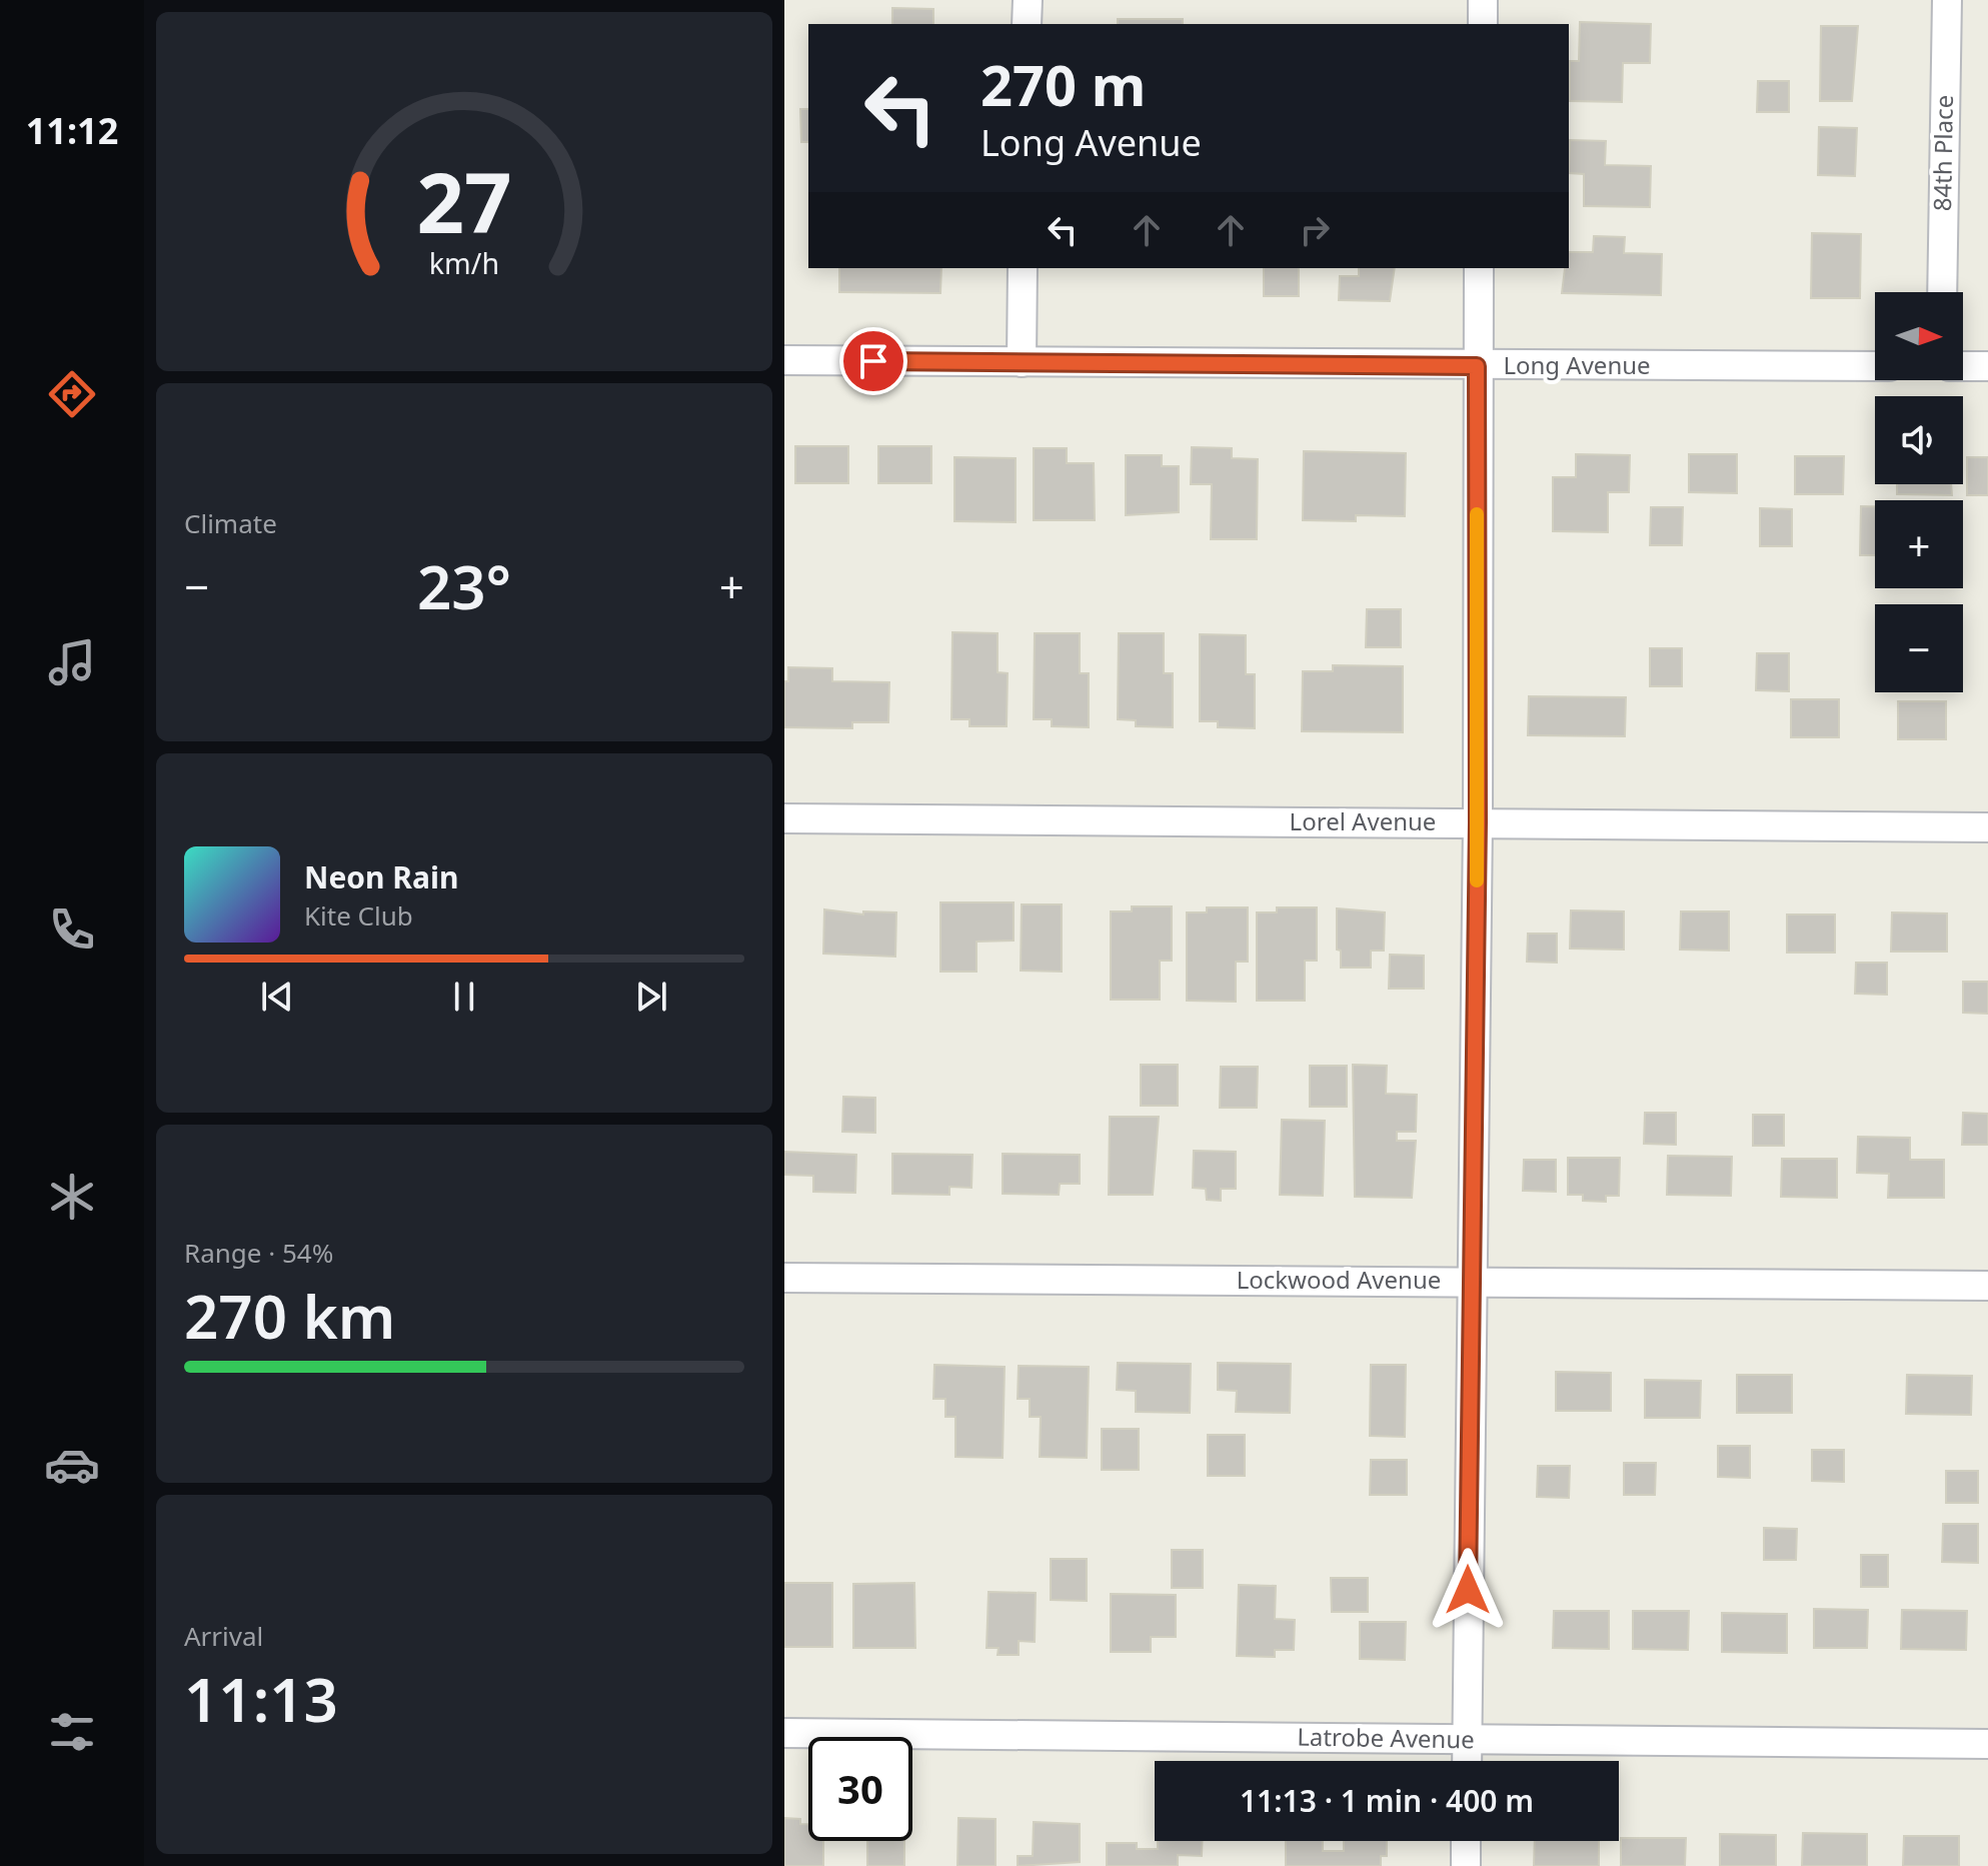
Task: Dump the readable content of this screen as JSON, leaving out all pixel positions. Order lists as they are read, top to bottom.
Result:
{
  "streets": {
    "street": [
      "84th Place",
      "Long Avenue",
      "Lorel Avenue",
      "Lockwood Avenue",
      "Latrobe Avenue"
    ]
  },
  "north": "right",
  "page": {
    "tabs": "11:12",
    "turn": ["270 m", "Long Avenue"],
    "map_buttons": ["+", "−"],
    "tile": [
      "Climate",
      ["Range · 54%", "270 km"],
      ["Arrival", "11:13"]
    ],
    "heat": ["−", "23°", "+"],
    "song": ["Neon Rain", "Kite Club"],
    "limit": "30",
    "trip": "11:13 · 1 min · 400 m",
    "gauge": ["27", "km/h"]
  }
}
